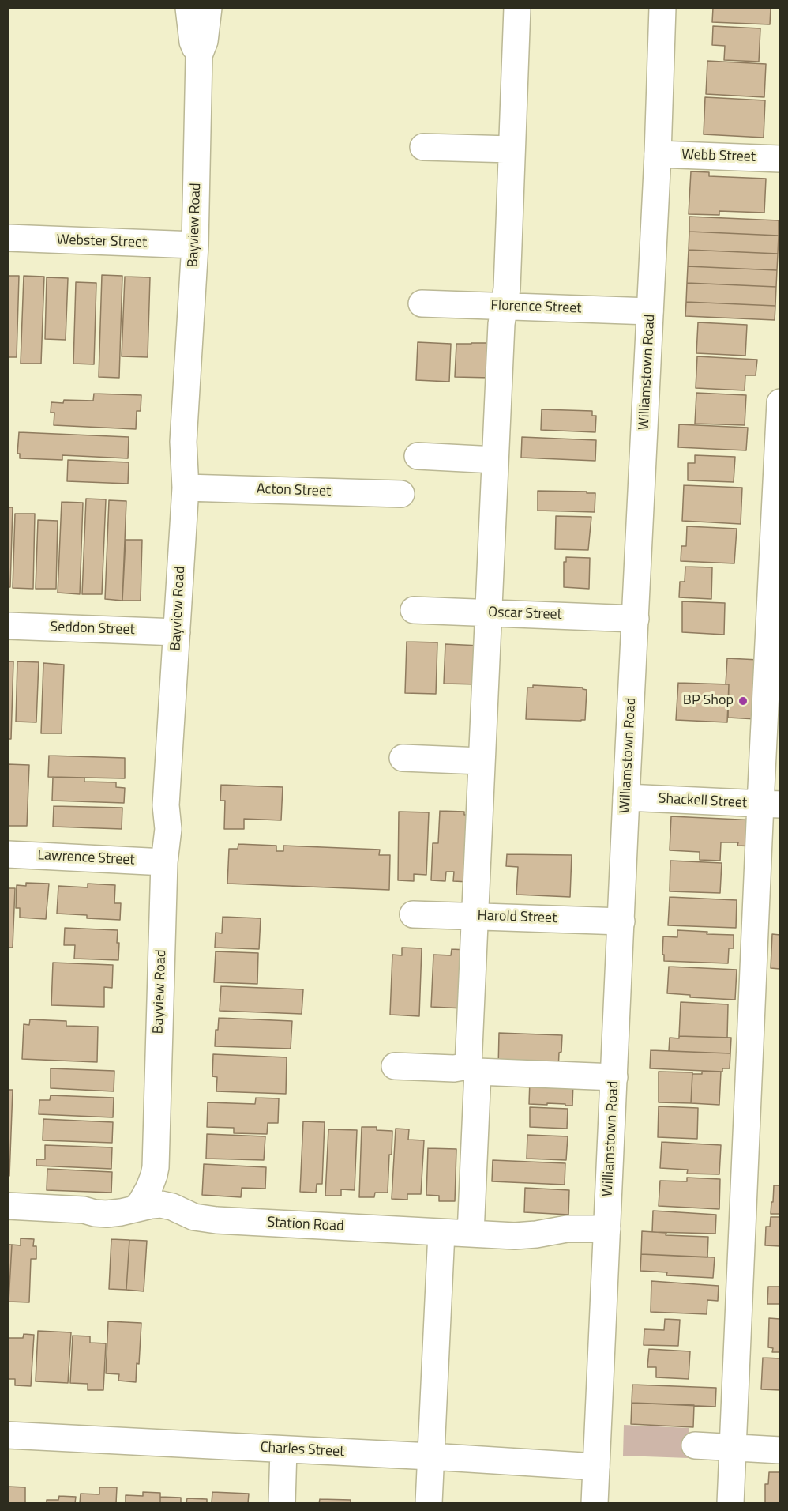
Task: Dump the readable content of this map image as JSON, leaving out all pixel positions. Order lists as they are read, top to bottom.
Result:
{
  "streets": {
    "street": [
      "Webb Street",
      "Bayview Road",
      "Webster Street",
      "Florence Street",
      "Williamstown Road",
      "Acton Street",
      "Oscar Street",
      "Seddon Street",
      "Shackell Street",
      "Lawrence Street",
      "Harold Street",
      "Station Road",
      "Charles Street"
    ]
  },
  "crossings": [
    ["Webb Street", "Williamstown Road"],
    ["Bayview Road", "Webster Street"],
    ["Bayview Road", "Acton Street"],
    ["Bayview Road", "Seddon Street"],
    ["Bayview Road", "Lawrence Street"],
    ["Bayview Road", "Station Road"],
    ["Florence Street", "Williamstown Road"],
    ["Williamstown Road", "Oscar Street"],
    ["Williamstown Road", "Shackell Street"],
    ["Williamstown Road", "Harold Street"],
    ["Williamstown Road", "Station Road"],
    ["Williamstown Road", "Charles Street"]
  ],
  "places": ["BP Shop"]
}
